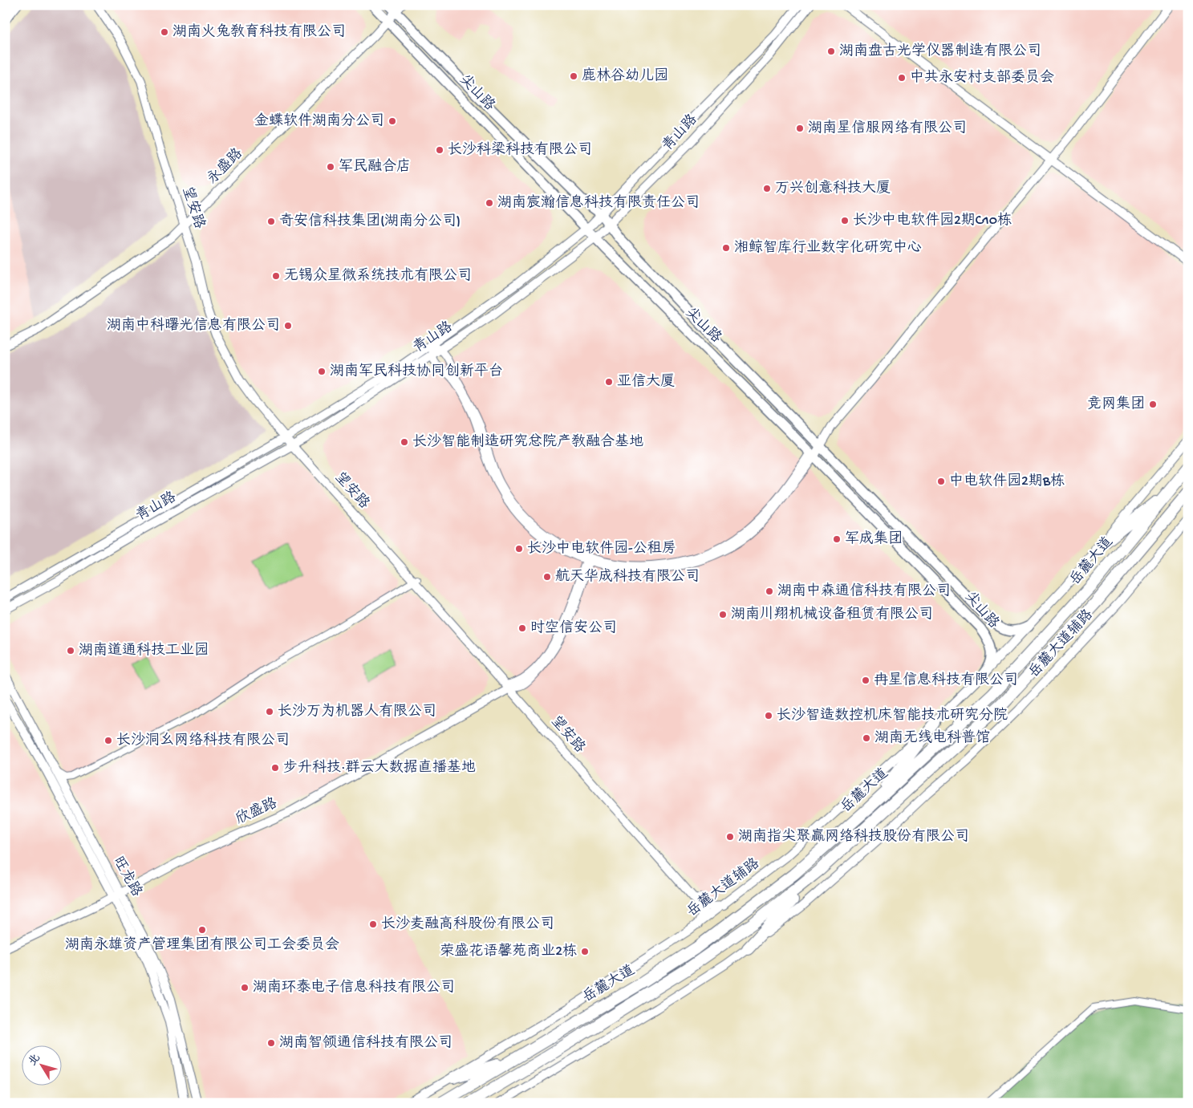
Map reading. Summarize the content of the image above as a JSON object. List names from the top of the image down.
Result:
{
  "streets": {
    "highway": ["岳麓大道"],
    "main road": [
      "尖山路",
      "青山路",
      "永盛路",
      "望安路",
      "岳麓大道辅路",
      "欣盛路",
      "旺龙路"
    ]
  },
  "crossings": [
    ["尖山路", "青山路"],
    ["尖山路", "永盛路"],
    ["尖山路", "岳麓大道辅路"],
    ["青山路", "望安路"],
    ["永盛路", "望安路"],
    ["望安路", "岳麓大道辅路"],
    ["望安路", "欣盛路"],
    ["欣盛路", "旺龙路"]
  ],
  "places": [
    "湖南火兔教育科技有限公司",
    "湖南盘古光学仪器制造有限公司",
    "鹿林谷幼儿园",
    "中共永安村支部委员会",
    "金蝶软件湖南分公司",
    "湖南星信服网络有限公司",
    "长沙科梁科技有限公司",
    "军民融合店",
    "万兴创意科技大厦",
    "湖南宸瀚信息科技有限责任公司",
    "长沙中电软件园2期C10栋",
    "奇安信科技集团(湖南分公司)",
    "湘鲸智库行业数字化研究中心",
    "无锡众星微系统技术有限公司",
    "湖南中科曙光信息有限公司",
    "湖南军民科技协同创新平台",
    "亚信大厦",
    "竞网集团",
    "长沙智能制造研究总院产教融合基地",
    "中电软件园2期B栋",
    "军成集团",
    "长沙中电软件园-公租房",
    "航天华成科技有限公司",
    "湖南中森通信科技有限公司",
    "湖南川翔机械设备租赁有限公司",
    "时空信安公司",
    "湖南道通科技工业园",
    "冉星信息科技有限公司",
    "长沙万为机器人有限公司",
    "长沙智造数控机床智能技术研究分院",
    "湖南无线电科普馆",
    "长沙洞幺网络科技有限公司",
    "步升科技·群云大数据直播基地",
    "湖南指尖聚赢网络科技股份有限公司",
    "长沙麦融高科股份有限公司",
    "湖南永雄资产管理集团有限公司工会委员会",
    "荣盛花语馨苑商业2栋",
    "湖南环泰电子信息科技有限公司",
    "湖南智领通信科技有限公司"
  ],
  "north": "top left"
}
